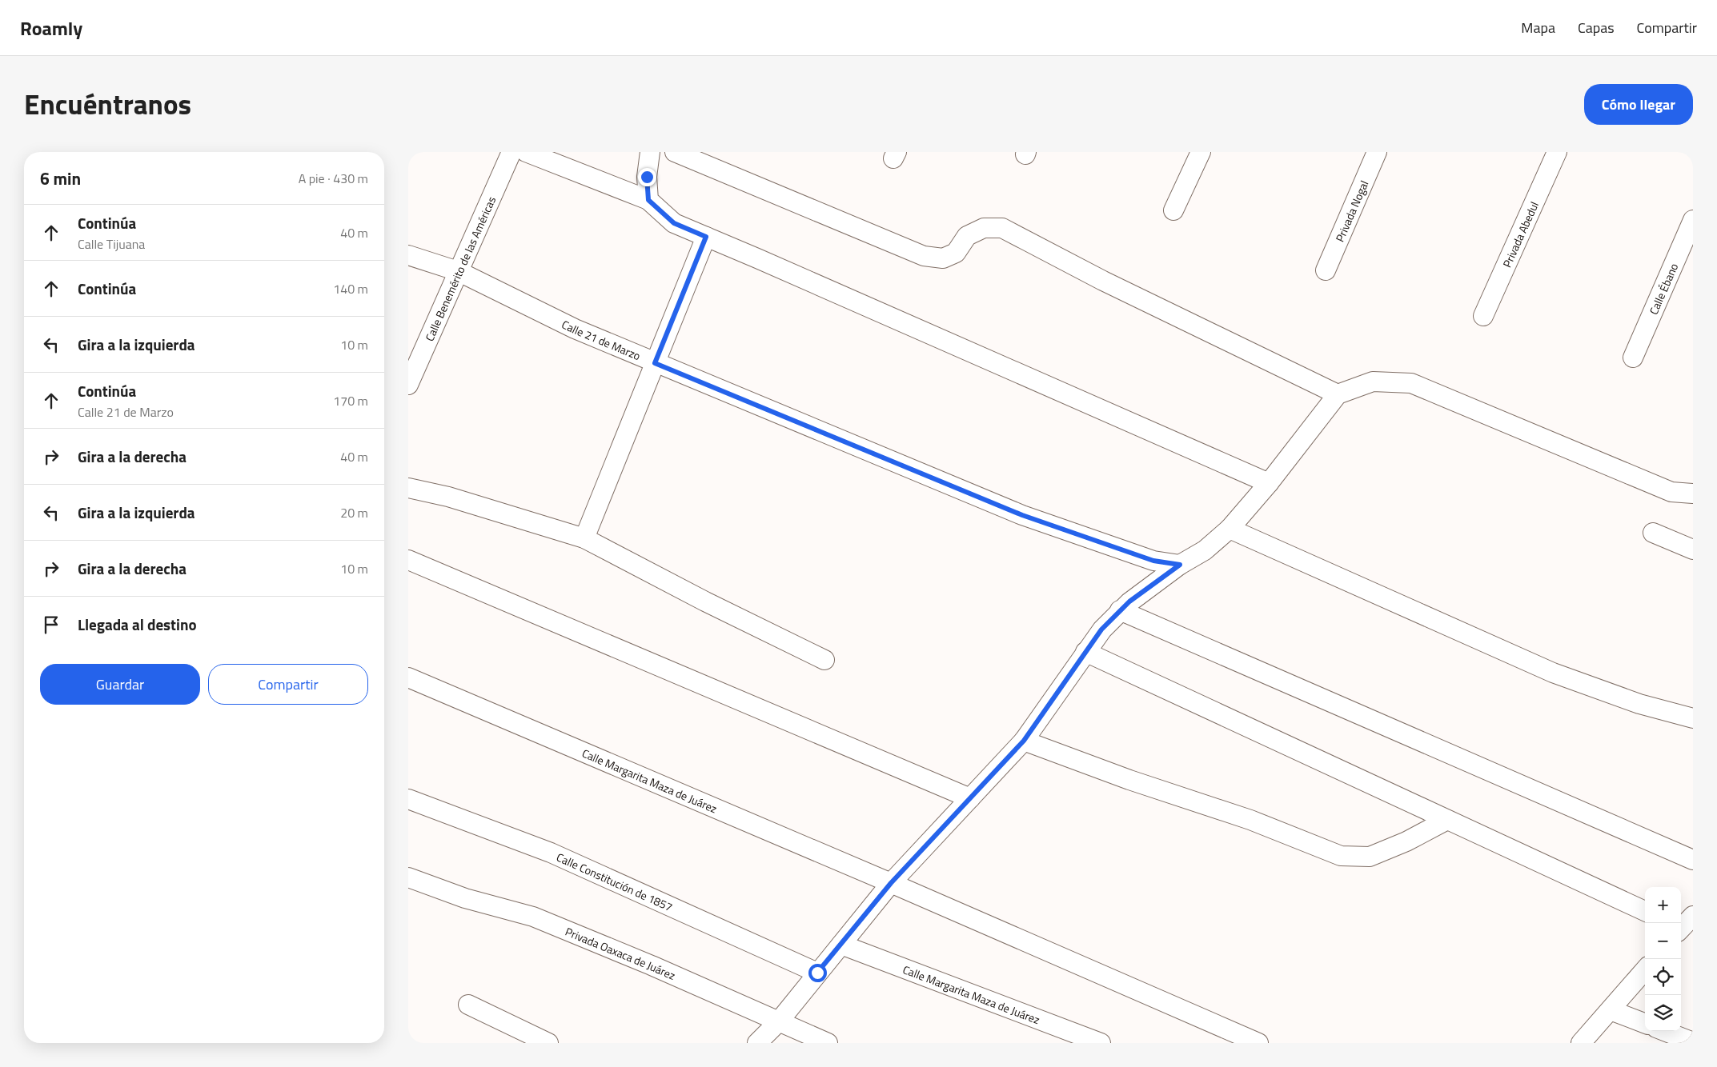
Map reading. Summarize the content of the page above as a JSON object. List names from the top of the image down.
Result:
{
  "streets": {
    "street": [
      "Privada Nogal",
      "Privada Abedul",
      "Calle Benemérito de las Américas",
      "Calle Ébano",
      "Calle 21 de Marzo",
      "Calle Margarita Maza de Juárez",
      "Calle Constitución de 1857",
      "Privada Oaxaca de Juárez"
    ]
  },
  "crossings": [
    ["Calle Benemérito de las Américas", "Calle 21 de Marzo"]
  ],
  "page": {
    "header": "Roamly",
    "nav": ["Mapa", "Capas", "Compartir"],
    "title": "Encuéntranos",
    "buttons": [
      "Cómo llegar",
      ["Guardar", "Compartir"]
    ],
    "heading": ["6 min", "A pie · 430 m"],
    "list": [
      ["Continúa", "Calle Tijuana", "40 m"],
      ["Continúa", "140 m"],
      ["Gira a la izquierda", "10 m"],
      ["Continúa", "Calle 21 de Marzo", "170 m"],
      ["Gira a la derecha", "40 m"],
      ["Gira a la izquierda", "20 m"],
      ["Gira a la derecha", "10 m"],
      "Llegada al destino"
    ],
    "map_buttons": ["+", "−"]
  }
}
